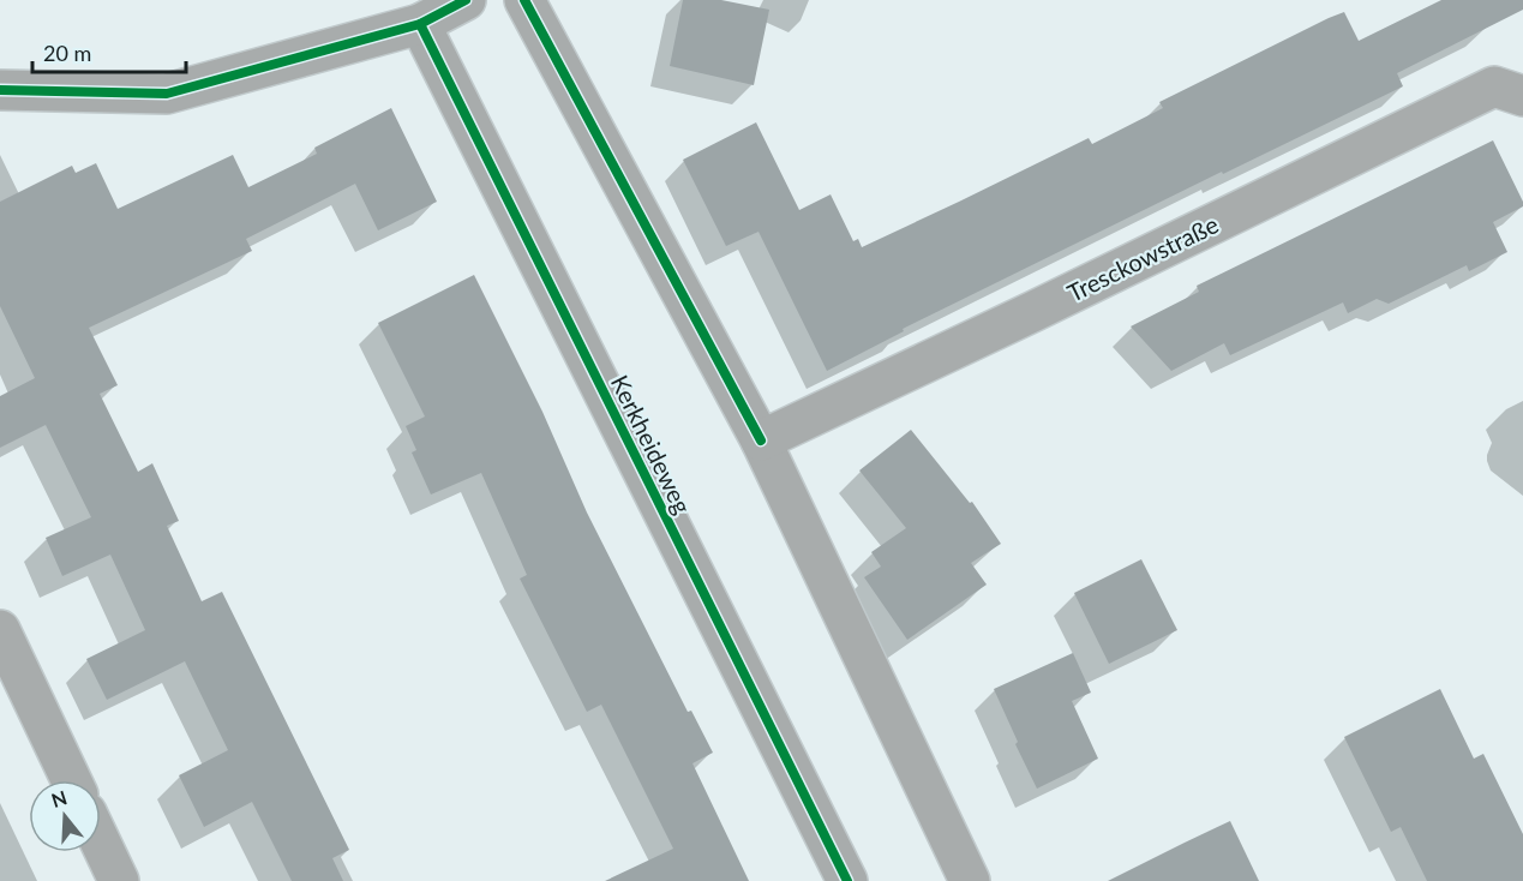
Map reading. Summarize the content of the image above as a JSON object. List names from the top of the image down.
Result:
{
  "streets": {
    "street": ["Tresckowstraße", "Kerkheideweg"]
  },
  "scale_bar": "20 m",
  "north": "top"
}
